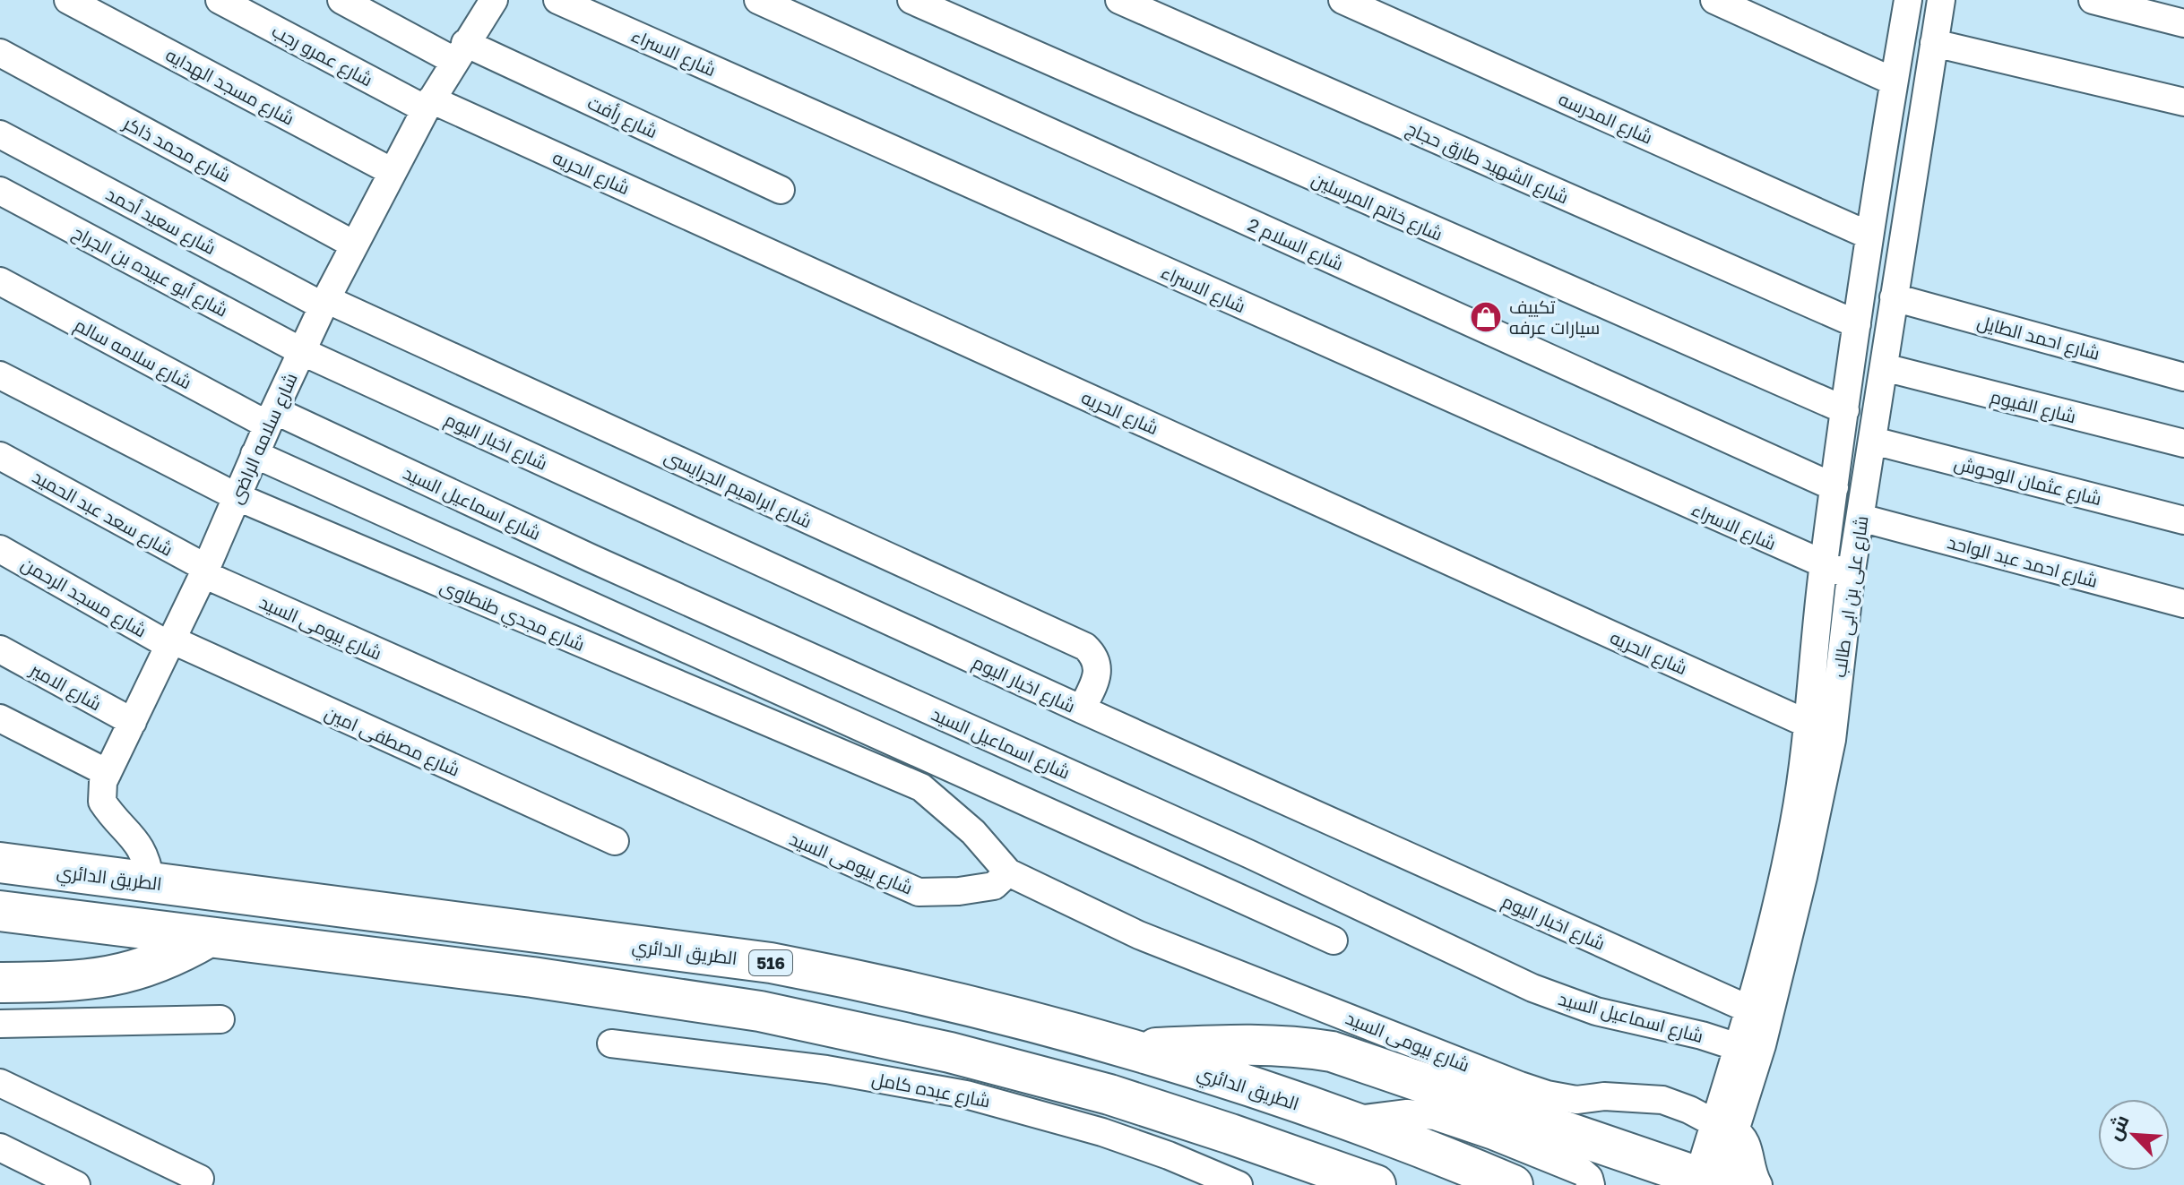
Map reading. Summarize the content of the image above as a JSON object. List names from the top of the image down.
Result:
{
  "streets": {
    "highway": ["الطريق الدائري", "516"],
    "street": [
      "شارع الاسراء",
      "شارع عمرو رجب",
      "شارع مسجد الهدايه",
      "شارع رأفت",
      "شارع المدرسه",
      "شارع محمد ذاكر",
      "شارع الشهيد طارق حجاج",
      "شارع الحريه",
      "شارع خاتم المرسلين",
      "شارع سعيد أحمد",
      "شارع السلام 2",
      "شارع أبو عبيده بن الجراح",
      "شارع احمد الطايل",
      "شارع سلامه سالم",
      "شارع الفيوم",
      "شارع سلامه الراضى",
      "شارع اخبار اليوم",
      "شارع عثمان الوحوش",
      "شارع ابراهيم الجرايسى",
      "شارع اسماعيل السيد",
      "شارع سعد عبد الحميد",
      "شارع احمد عبد الواحد",
      "شارع مسجد الرحمن",
      "شارع على بن ابى طالب",
      "شارع مجدي طنطاوى",
      "شارع بيومى السيد",
      "شارع الامير",
      "شارع مصطفى امين",
      "شارع عبده كامل"
    ]
  },
  "crossings": [
    ["شارع الاسراء", "شارع على بن ابى طالب"],
    ["شارع عمرو رجب", "شارع الحريه"],
    ["شارع عمرو رجب", "شارع سلامه الراضى"],
    ["شارع مسجد الهدايه", "شارع سلامه الراضى"],
    ["شارع رأفت", "شارع سلامه الراضى"],
    ["شارع المدرسه", "شارع على بن ابى طالب"],
    ["شارع محمد ذاكر", "شارع سلامه الراضى"],
    ["شارع الشهيد طارق حجاج", "شارع على بن ابى طالب"],
    ["شارع الحريه", "شارع سلامه الراضى"],
    ["شارع الحريه", "شارع على بن ابى طالب"],
    ["شارع خاتم المرسلين", "شارع على بن ابى طالب"],
    ["شارع سعيد أحمد", "شارع سلامه الراضى"],
    ["شارع سعيد أحمد", "شارع ابراهيم الجرايسى"],
    ["شارع السلام 2", "شارع على بن ابى طالب"],
    ["شارع أبو عبيده بن الجراح", "شارع سلامه الراضى"],
    ["شارع أبو عبيده بن الجراح", "شارع اخبار اليوم"],
    ["شارع احمد الطايل", "شارع على بن ابى طالب"],
    ["شارع سلامه سالم", "شارع سلامه الراضى"],
    ["شارع سلامه سالم", "شارع اسماعيل السيد"],
    ["شارع الفيوم", "شارع على بن ابى طالب"],
    ["شارع سلامه الراضى", "شارع اخبار اليوم"],
    ["شارع سلامه الراضى", "شارع ابراهيم الجرايسى"],
    ["شارع سلامه الراضى", "شارع اسماعيل السيد"],
    ["شارع سلامه الراضى", "شارع سعد عبد الحميد"],
    ["شارع سلامه الراضى", "شارع مسجد الرحمن"],
    ["شارع سلامه الراضى", "شارع مجدي طنطاوى"],
    ["شارع سلامه الراضى", "شارع بيومى السيد"],
    ["شارع سلامه الراضى", "شارع الامير"],
    ["شارع سلامه الراضى", "شارع مصطفى امين"],
    ["شارع سلامه الراضى", "الطريق الدائري"],
    ["شارع اخبار اليوم", "شارع ابراهيم الجرايسى"],
    ["شارع اخبار اليوم", "شارع على بن ابى طالب"],
    ["شارع عثمان الوحوش", "شارع على بن ابى طالب"],
    ["شارع اسماعيل السيد", "شارع على بن ابى طالب"],
    ["شارع سعد عبد الحميد", "شارع بيومى السيد"],
    ["شارع احمد عبد الواحد", "شارع على بن ابى طالب"],
    ["شارع مسجد الرحمن", "شارع مصطفى امين"],
    ["شارع على بن ابى طالب", "شارع بيومى السيد"],
    ["شارع مجدي طنطاوى", "شارع بيومى السيد"]
  ],
  "places": {
    "shop": ["تكييف سيارات عرفه"]
  },
  "north": "top left"
}
